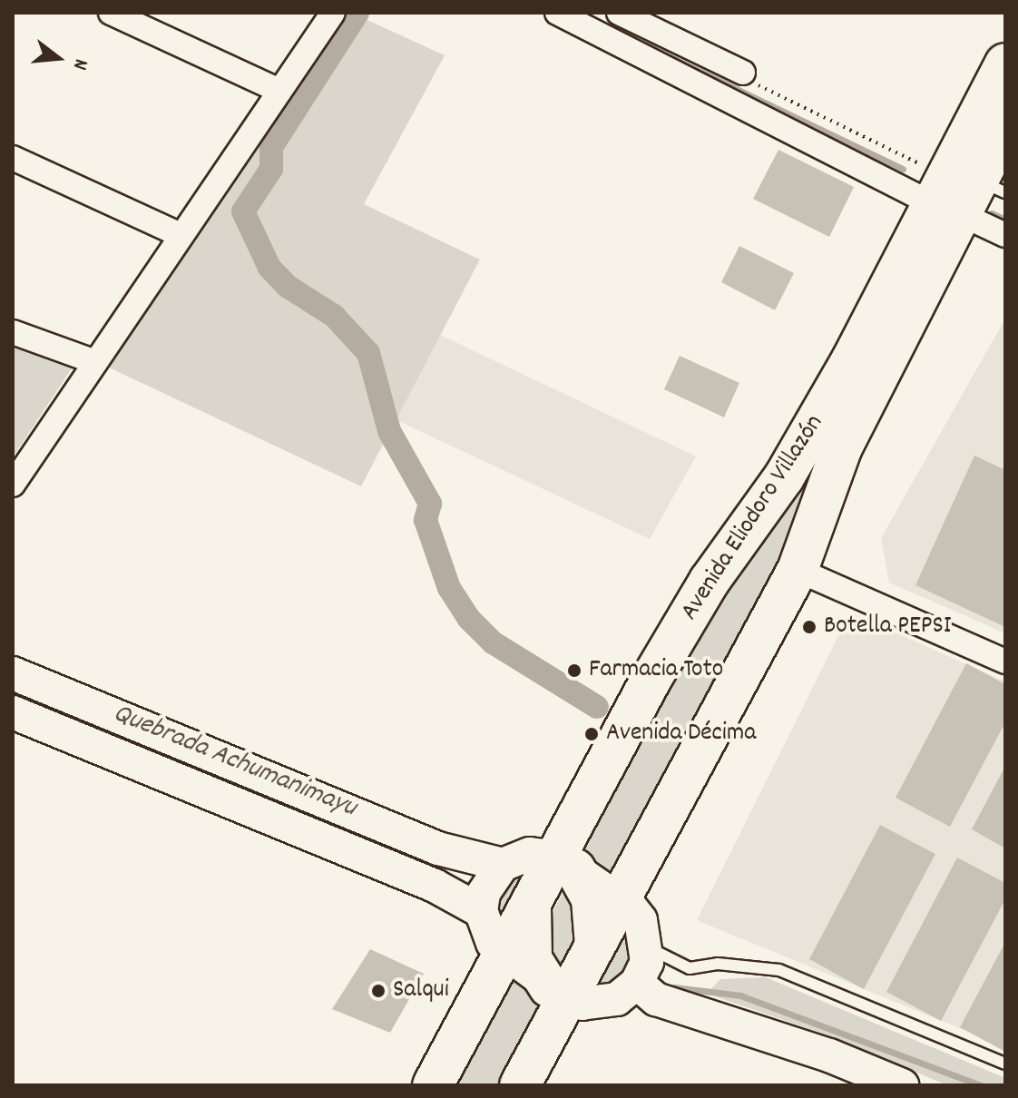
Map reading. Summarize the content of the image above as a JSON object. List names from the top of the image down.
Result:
{
  "streets": {
    "highway": ["Avenida Eliodoro Villazón"]
  },
  "water": ["Quebrada Achumanimayu"],
  "places": [
    "Botella PEPSI",
    "Farmacia Toto",
    "Avenida Décima",
    "Salqui"
  ],
  "north": "right"
}
